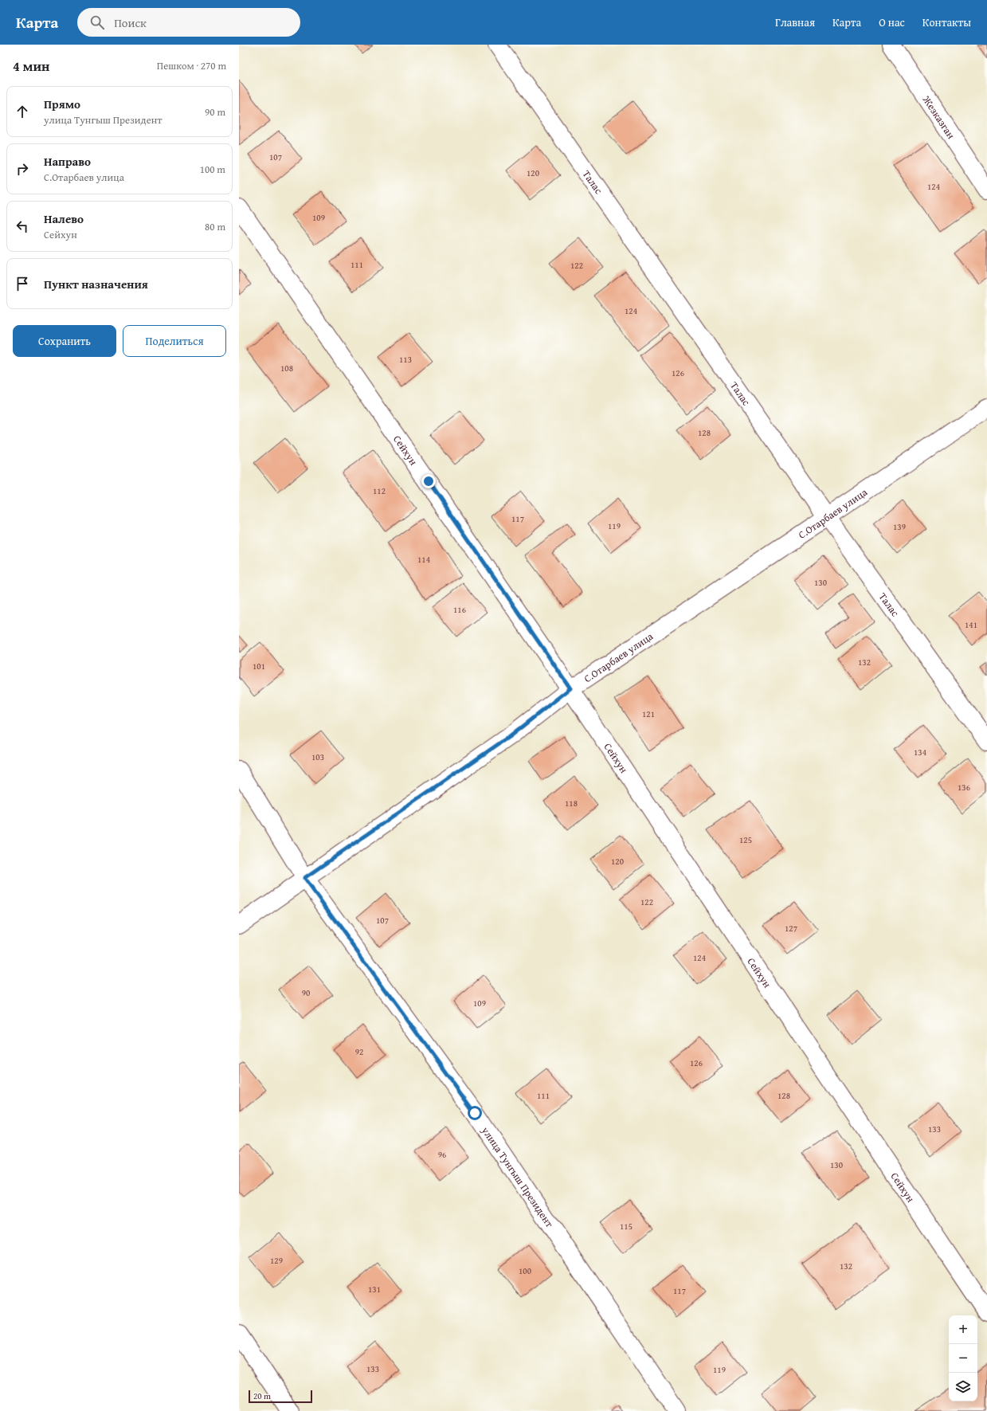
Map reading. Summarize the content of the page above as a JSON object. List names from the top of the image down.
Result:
{
  "streets": {
    "street": [
      "Жезказган",
      "Талас",
      "Сейхун",
      "С.Отарбаев улица",
      "улица Тунгыш Президент"
    ]
  },
  "crossings": [
    ["Талас", "С.Отарбаев улица"],
    ["Сейхун", "С.Отарбаев улица"],
    ["С.Отарбаев улица", "улица Тунгыш Президент"]
  ],
  "house_numbers": [
    "107",
    "120",
    "124",
    "109",
    "111",
    "122",
    "124",
    "113",
    "108",
    "126",
    "128",
    "112",
    "117",
    "119",
    "139",
    "114",
    "130",
    "116",
    "141",
    "132",
    "101",
    "121",
    "134",
    "103",
    "136",
    "118",
    "125",
    "120",
    "122",
    "107",
    "127",
    "124",
    "90",
    "109",
    "92",
    "126",
    "111",
    "128",
    "133",
    "96",
    "130",
    "115",
    "129",
    "132",
    "100",
    "131",
    "117",
    "133",
    "119"
  ],
  "scale_bar": "20 m",
  "page": {
    "header": "Карта",
    "search": "Поиск",
    "nav": [
      "Главная",
      "Карта",
      "О нас",
      "Контакты"
    ],
    "heading": ["4 мин", "Пешком · 270 m"],
    "list": [
      ["Прямо", "улица Тунгыш Президент", "90 m"],
      ["Направо", "С.Отарбаев улица", "100 m"],
      ["Налево", "Сейхун", "80 m"],
      "Пункт назначения"
    ],
    "buttons": ["Сохранить", "Поделиться"],
    "map_buttons": ["+", "−"],
    "scale": "20 m"
  }
}
